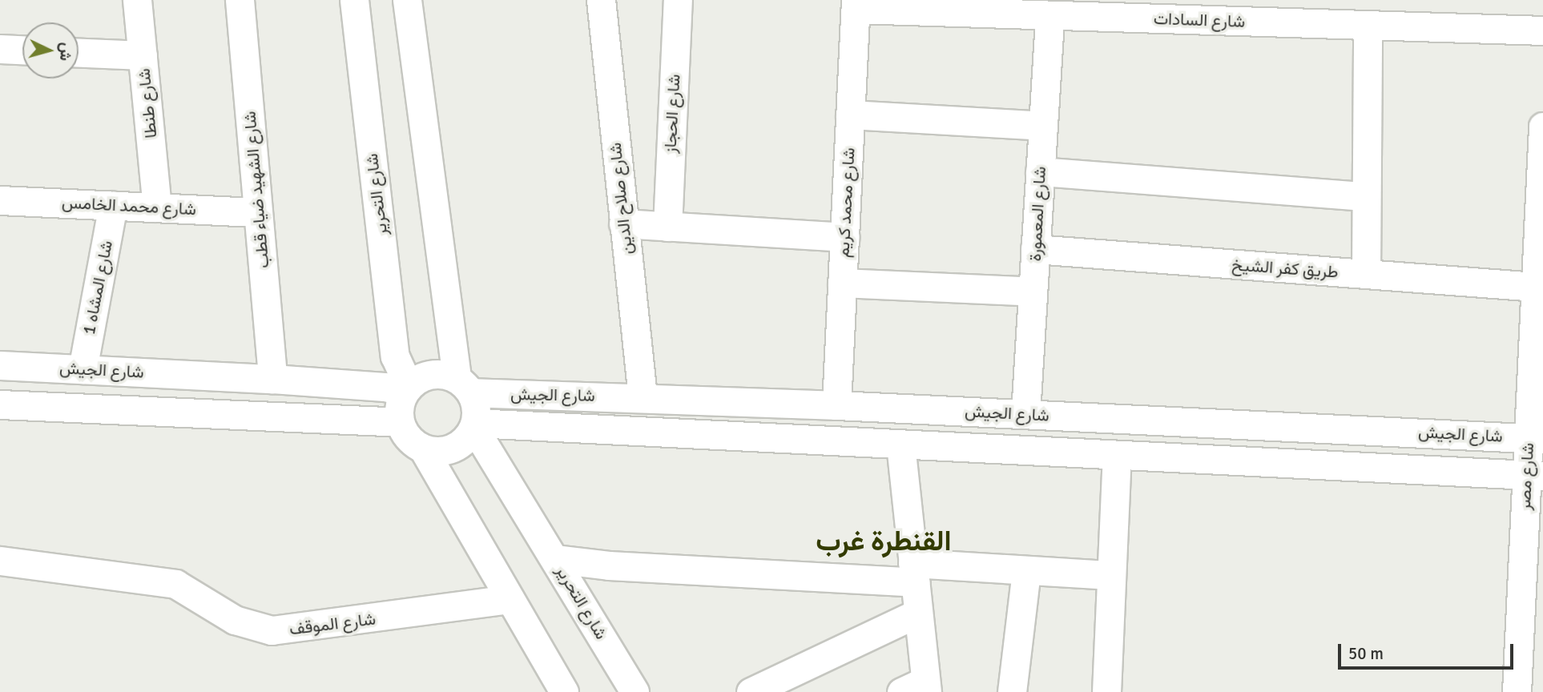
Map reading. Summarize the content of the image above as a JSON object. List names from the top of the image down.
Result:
{
  "streets": {
    "street": [
      "شارع السادات",
      "شارع طنطا",
      "شارع الحجاز",
      "شارع الشهيد ضياء قطب",
      "شارع التحرير",
      "شارع صلاح الدين",
      "شارع محمد كريم",
      "شارع محمد الخامس",
      "شارع المعمورة",
      "طريق كفر الشيخ",
      "شارع المشاه 1",
      "شارع الجيش",
      "شارع مصر",
      "شارع الموقف"
    ]
  },
  "crossings": [
    ["شارع السادات", "شارع محمد كريم"],
    ["شارع السادات", "شارع المعمورة"],
    ["شارع طنطا", "شارع محمد الخامس"],
    ["شارع الشهيد ضياء قطب", "شارع محمد الخامس"],
    ["شارع الشهيد ضياء قطب", "شارع الجيش"],
    ["شارع التحرير", "شارع الجيش"],
    ["شارع صلاح الدين", "شارع الجيش"],
    ["شارع محمد كريم", "شارع الجيش"],
    ["شارع محمد الخامس", "شارع المشاه 1"],
    ["شارع المعمورة", "طريق كفر الشيخ"],
    ["شارع المعمورة", "شارع الجيش"],
    ["طريق كفر الشيخ", "شارع مصر"],
    ["شارع المشاه 1", "شارع الجيش"],
    ["شارع الجيش", "شارع مصر"]
  ],
  "districts": ["القنطرة غرب"],
  "scale_bar": "50 m",
  "north": "right"
}
